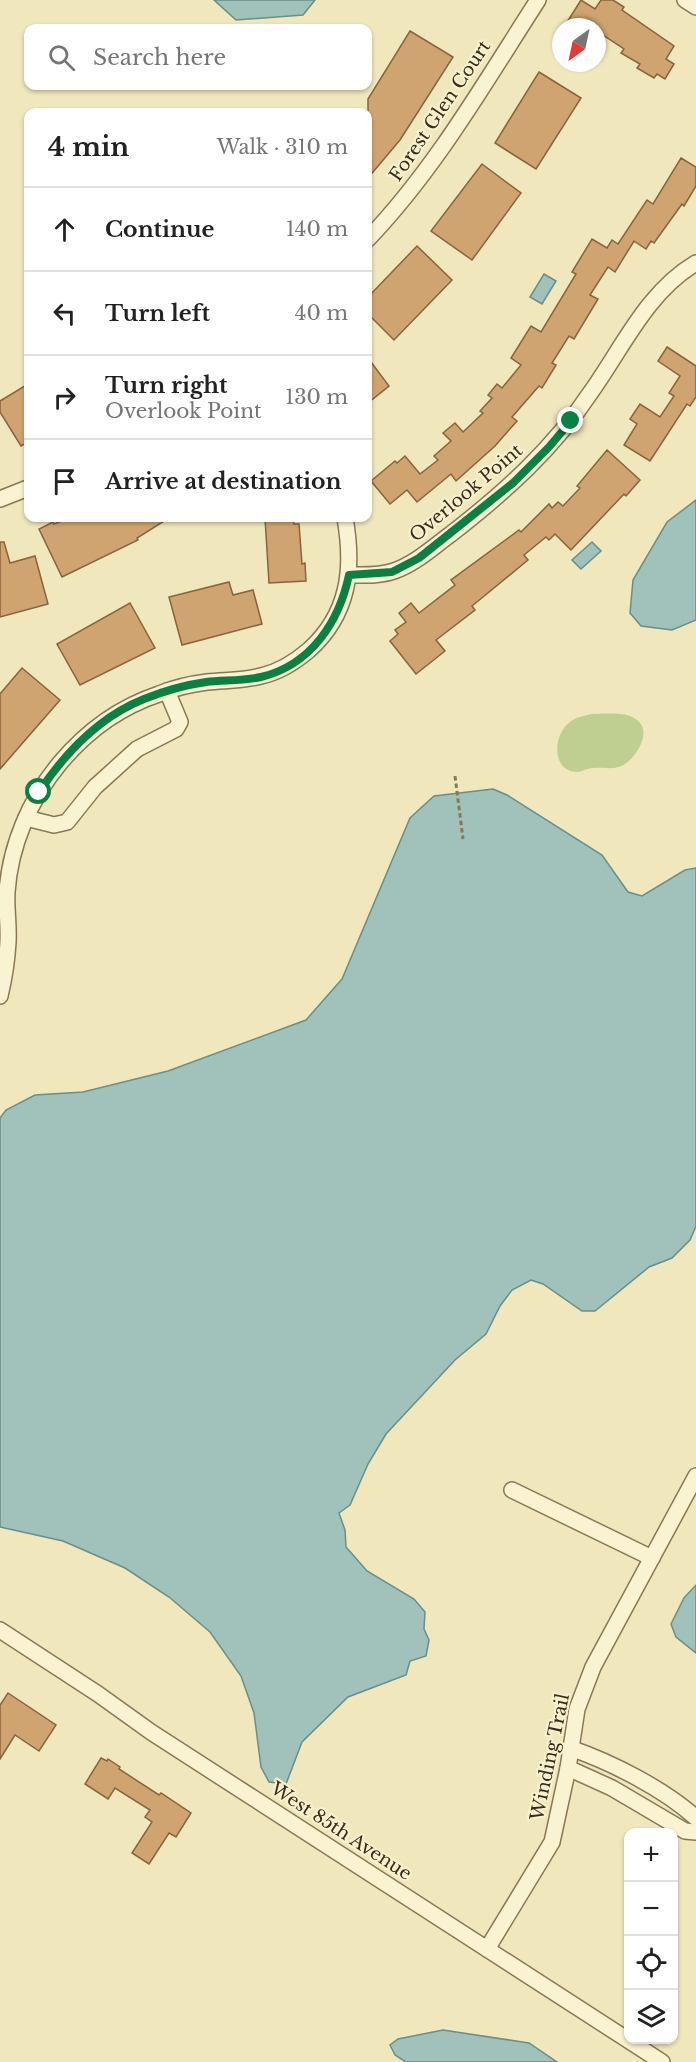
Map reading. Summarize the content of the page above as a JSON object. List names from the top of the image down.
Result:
{
  "streets": {
    "street": [
      "Forest Glen Court",
      "Overlook Point",
      "Winding Trail",
      "West 85th Avenue"
    ]
  },
  "crossings": [
    ["Winding Trail", "West 85th Avenue"]
  ],
  "north": "bottom left",
  "page": {
    "search": "Search here",
    "heading": ["4 min", "Walk · 310 m"],
    "list": [
      ["Continue", "140 m"],
      ["Turn left", "40 m"],
      ["Turn right", "Overlook Point", "130 m"],
      "Arrive at destination"
    ],
    "map_buttons": ["+", "−"]
  }
}
